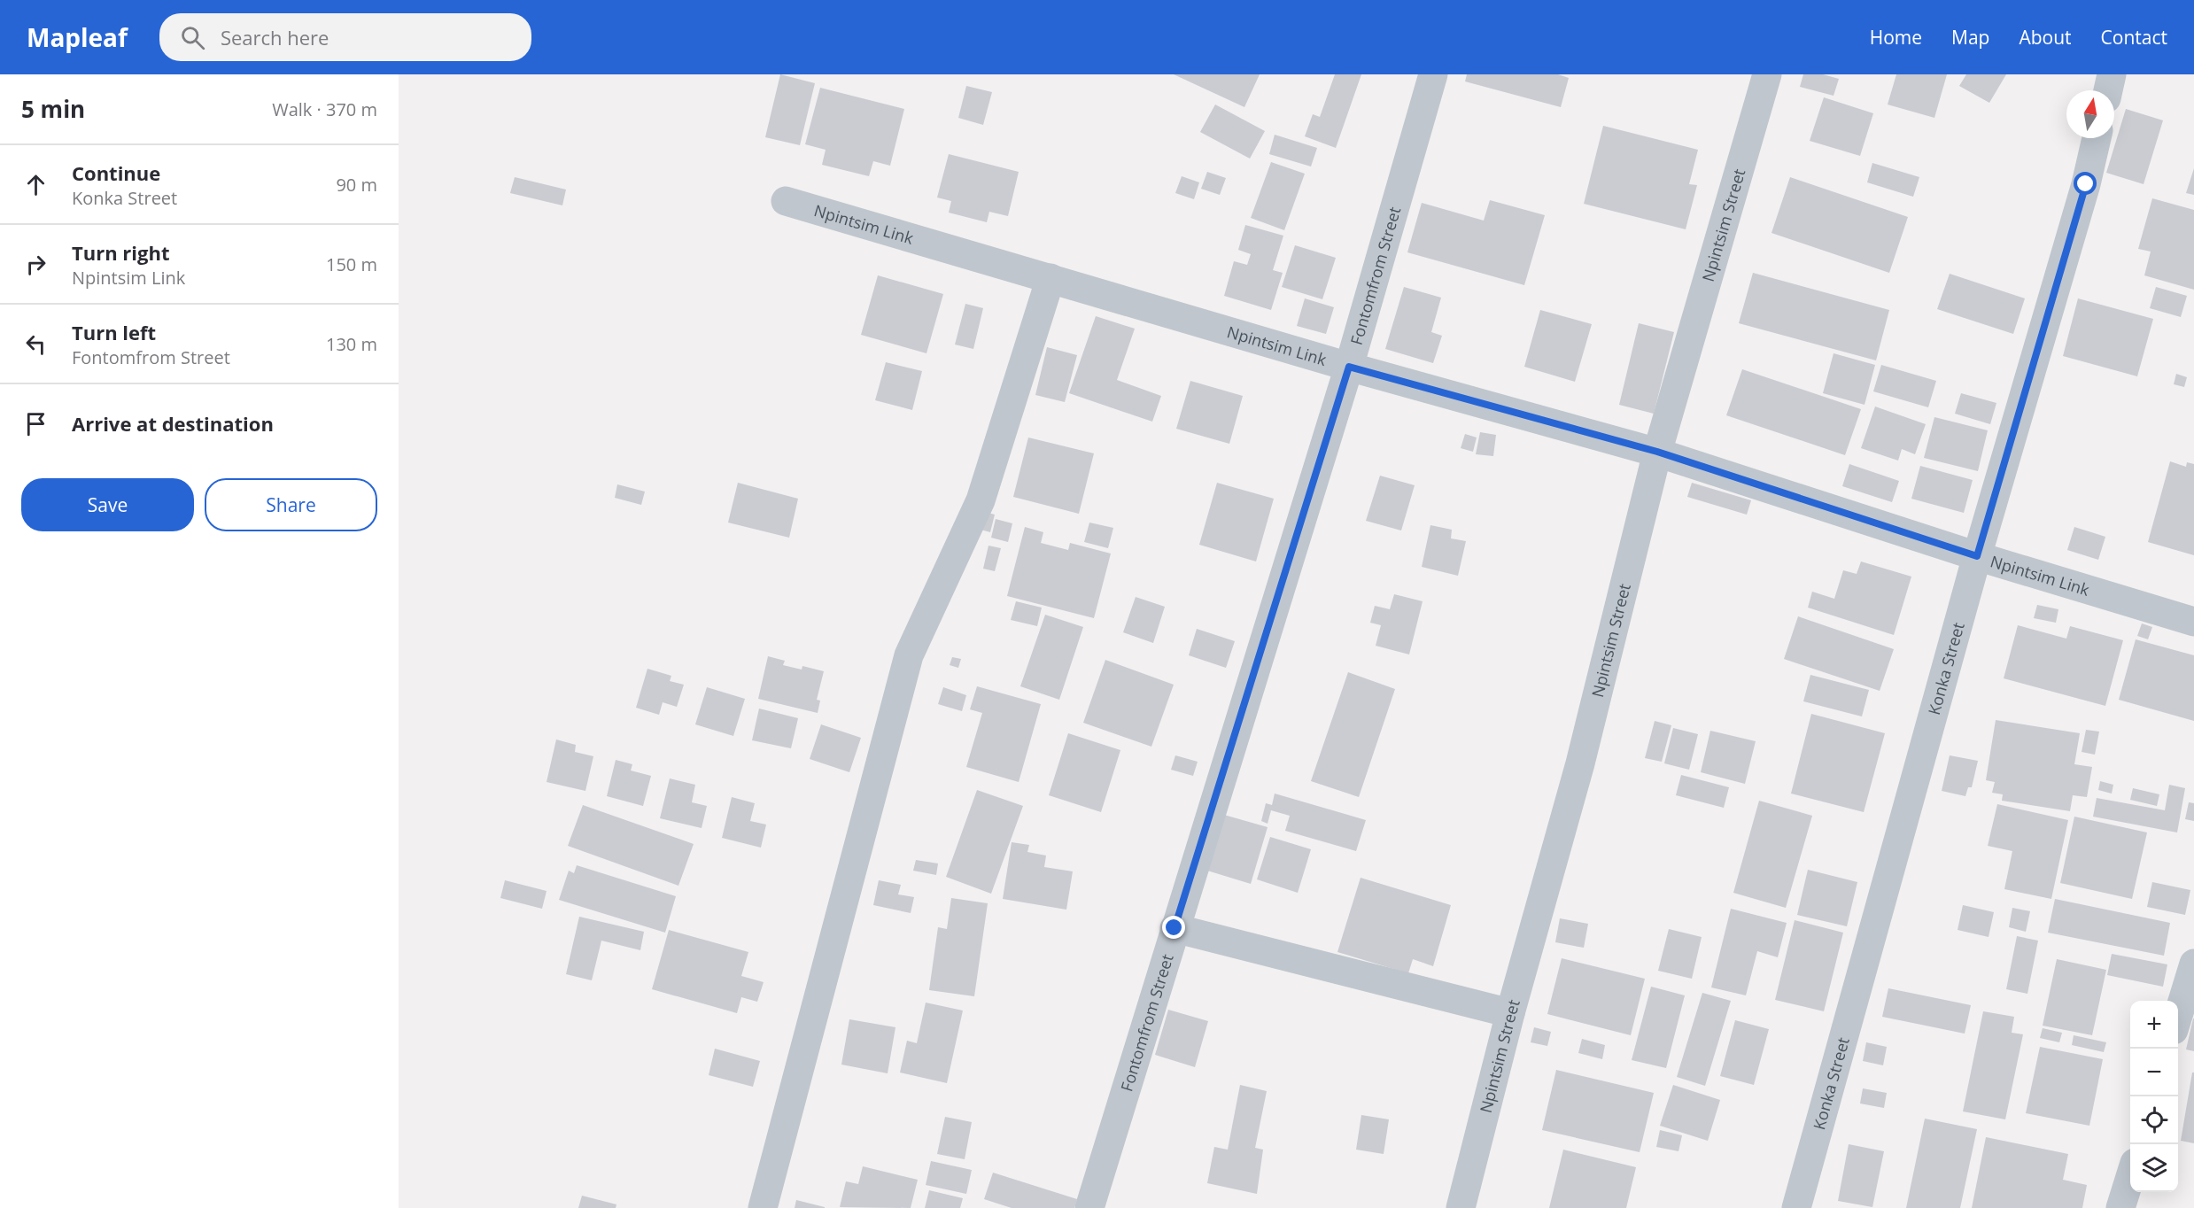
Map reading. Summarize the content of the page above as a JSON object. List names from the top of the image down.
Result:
{
  "streets": {
    "street": [
      "Npintsim Link",
      "Npintsim Street",
      "Fontomfrom Street",
      "Konka Street"
    ]
  },
  "crossings": [
    ["Npintsim Link", "Npintsim Street"],
    ["Npintsim Link", "Fontomfrom Street"],
    ["Npintsim Link", "Konka Street"]
  ],
  "north": "top",
  "page": {
    "header": "Mapleaf",
    "search": "Search here",
    "nav": [
      "Home",
      "Map",
      "About",
      "Contact"
    ],
    "heading": ["5 min", "Walk · 370 m"],
    "list": [
      ["Continue", "Konka Street", "90 m"],
      ["Turn right", "Npintsim Link", "150 m"],
      ["Turn left", "Fontomfrom Street", "130 m"],
      "Arrive at destination"
    ],
    "buttons": ["Save", "Share"],
    "map_buttons": ["+", "−"]
  }
}
